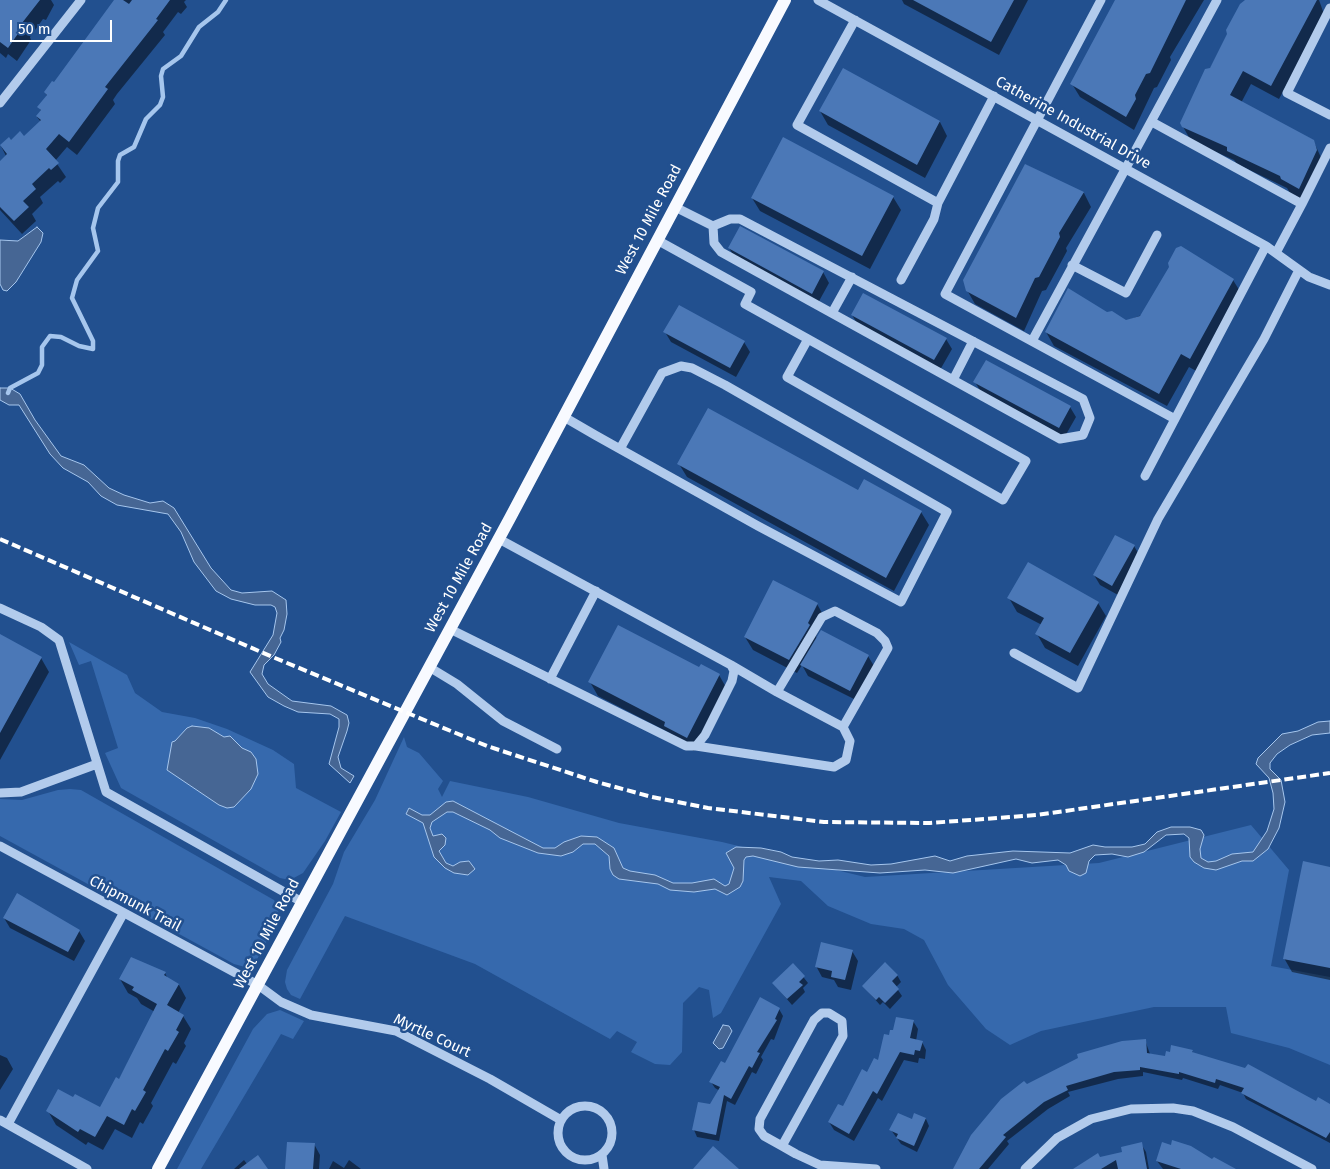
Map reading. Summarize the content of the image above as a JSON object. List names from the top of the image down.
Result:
{
  "streets": {
    "main road": ["West 10 Mile Road"],
    "street": ["Catherine Industrial Drive", "Chipmunk Trail", "Myrtle Court"]
  },
  "crossings": [
    ["West 10 Mile Road", "Chipmunk Trail"],
    ["West 10 Mile Road", "Myrtle Court"],
    ["Chipmunk Trail", "Myrtle Court"]
  ],
  "scale_bar": "50 m"
}
